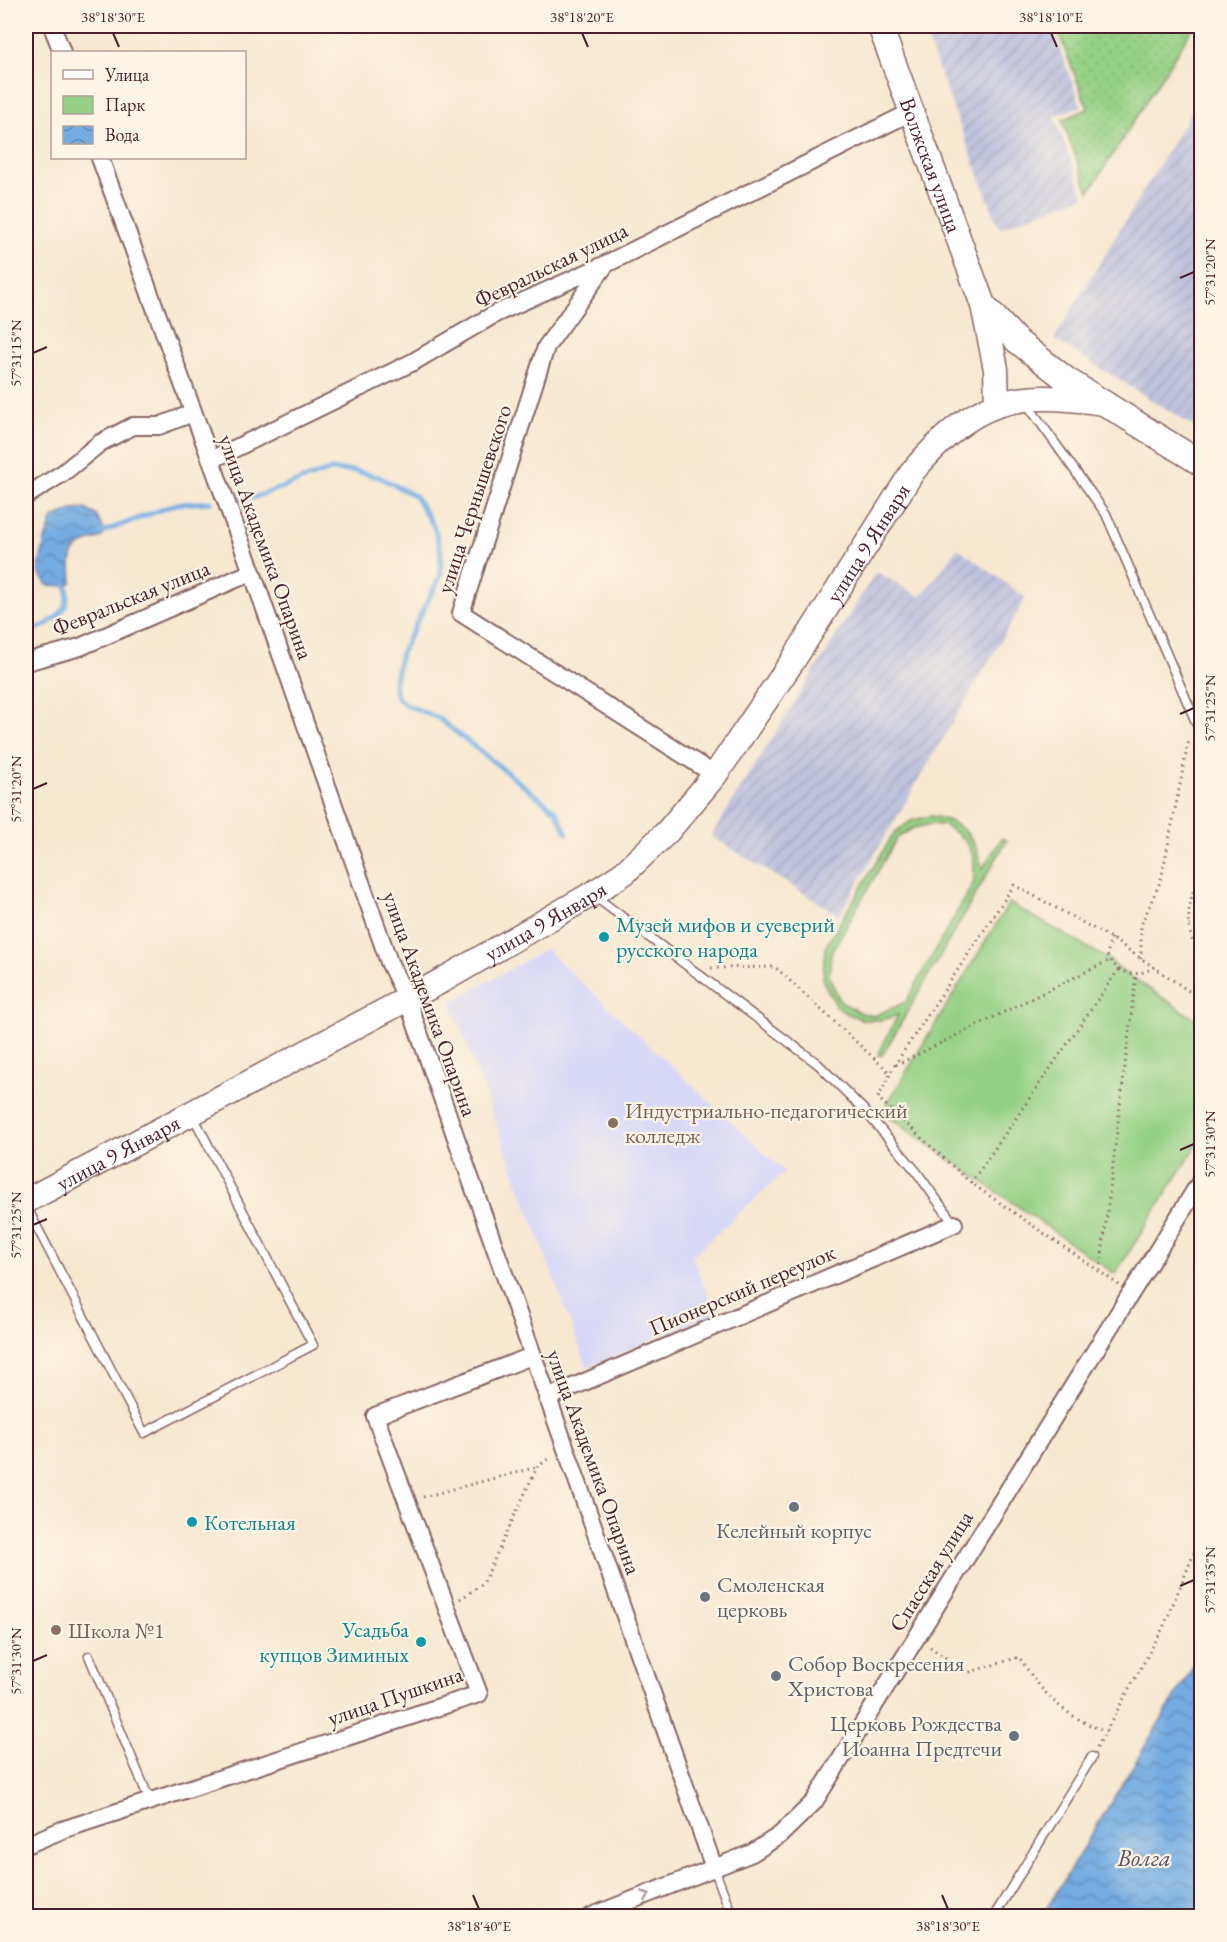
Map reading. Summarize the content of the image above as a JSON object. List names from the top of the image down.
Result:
{
  "streets": {
    "main road": ["Волжская улица", "улица 9 Января"],
    "street": [
      "Февральская улица",
      "улица Чернышевского",
      "улица Академика Опарина",
      "Пионерский переулок",
      "Спасская улица",
      "улица Пушкина"
    ]
  },
  "crossings": [
    ["Волжская улица", "Февральская улица"],
    ["Волжская улица", "улица 9 Января"],
    ["Февральская улица", "улица Чернышевского"],
    ["Февральская улица", "улица Академика Опарина"],
    ["улица Чернышевского", "улица 9 Января"],
    ["улица 9 Января", "улица Академика Опарина"],
    ["улица Академика Опарина", "Пионерский переулок"],
    ["улица Академика Опарина", "Спасская улица"],
    ["улица Академика Опарина", "улица Пушкина"]
  ],
  "water": ["Волга"],
  "places": [
    "Музей мифов и суеверий русского народа",
    "Индустриально-педагогический колледж",
    "Келейный корпус",
    "Котельная",
    "Смоленская церковь",
    "Школа №1",
    "Усадьба купцов Зиминых",
    "Собор Воскресения Христова",
    "Церковь Рождества Иоанна Предтечи"
  ],
  "legend": ["Улица", "Парк", "Вода"],
  "coordinates": [
    "38°18'30\"E",
    "38°18'20\"E",
    "38°18'10\"E",
    "57°31'20\"N",
    "57°31'15\"N",
    "57°31'25\"N",
    "57°31'30\"N",
    "57°31'35\"N",
    "38°18'40\"E"
  ]
}
